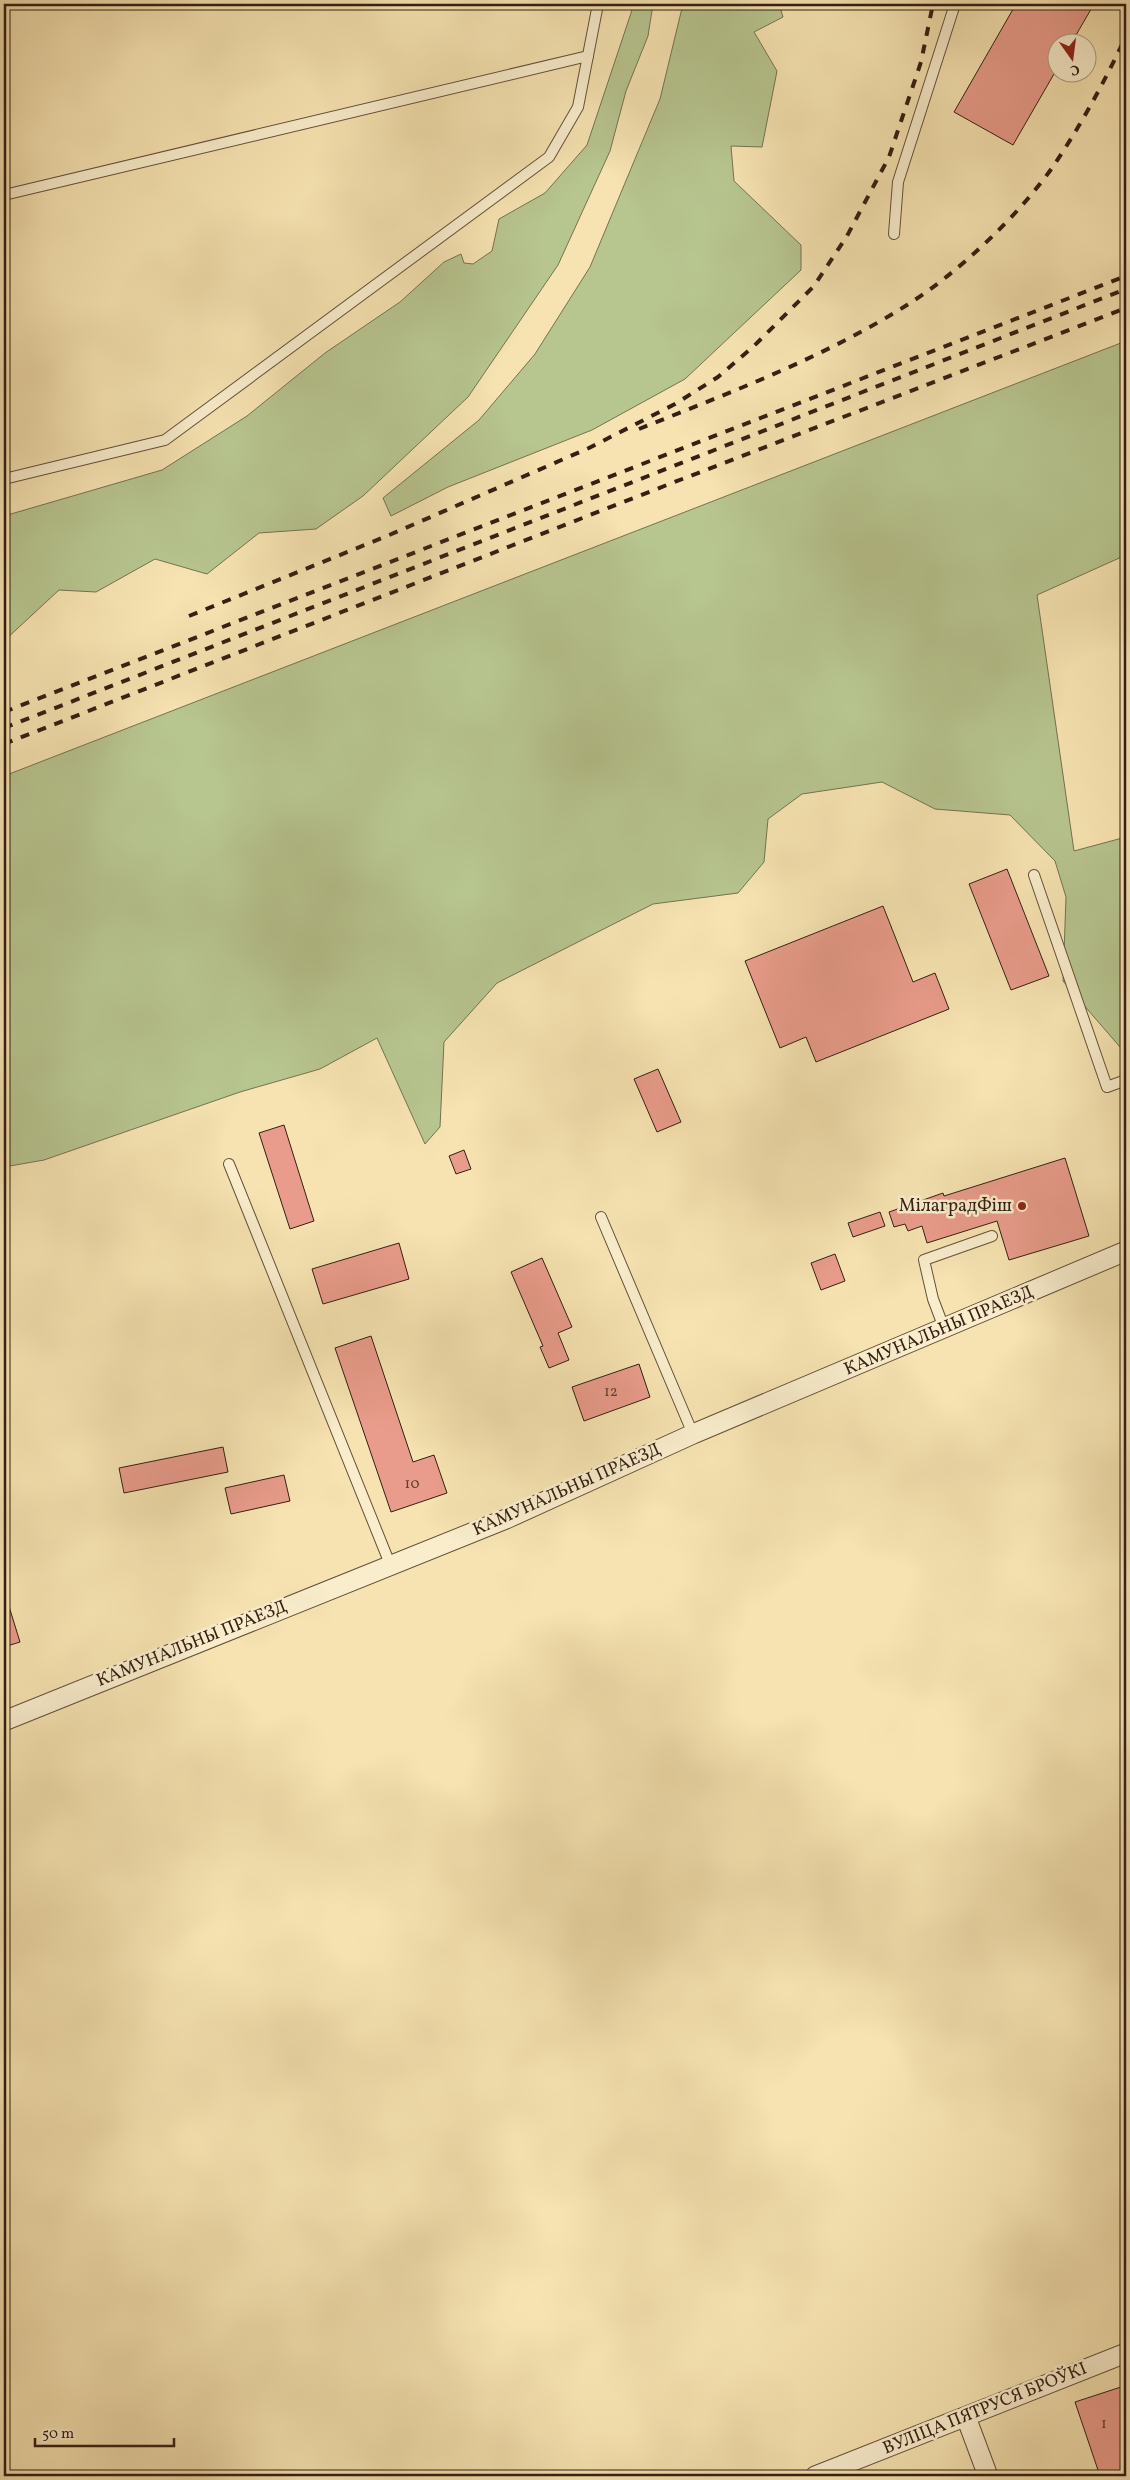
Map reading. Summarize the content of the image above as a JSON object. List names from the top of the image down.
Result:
{
  "streets": {
    "street": ["КАМУНАЛЬНЫ ПРАЕЗД", "ВУЛІЦА ПЯТРУСЯ БРОЎКІ"]
  },
  "places": ["МілаградФіш"],
  "house_numbers": ["12", "10", "1"],
  "scale_bar": "50 m",
  "north": "bottom"
}
